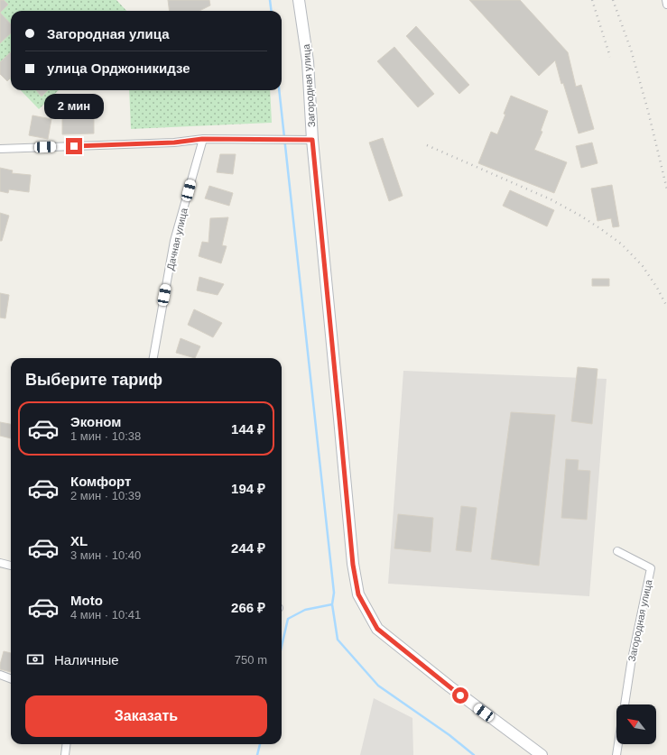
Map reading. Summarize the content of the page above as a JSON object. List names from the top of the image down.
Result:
{
  "streets": {
    "main road": ["Загородная улица"],
    "street": ["Дачная улица"]
  },
  "north": "top left",
  "page": {
    "banner": ["Загородная улица", "улица Орджоникидзе"],
    "bubble": "2 мин",
    "heading": "Выберите тариф",
    "list": [
      {
        "name": "Эконом",
        "note": "1 мин · 10:38",
        "value": "144 ₽"
      },
      {
        "name": "Комфорт",
        "note": "2 мин · 10:39",
        "value": "194 ₽"
      },
      {
        "name": "XL",
        "note": "3 мин · 10:40",
        "value": "244 ₽"
      },
      {
        "name": "Moto",
        "note": "4 мин · 10:41",
        "value": "266 ₽"
      }
    ],
    "pay": ["Наличные", "750 m"],
    "buttons": "Заказать"
  }
}
